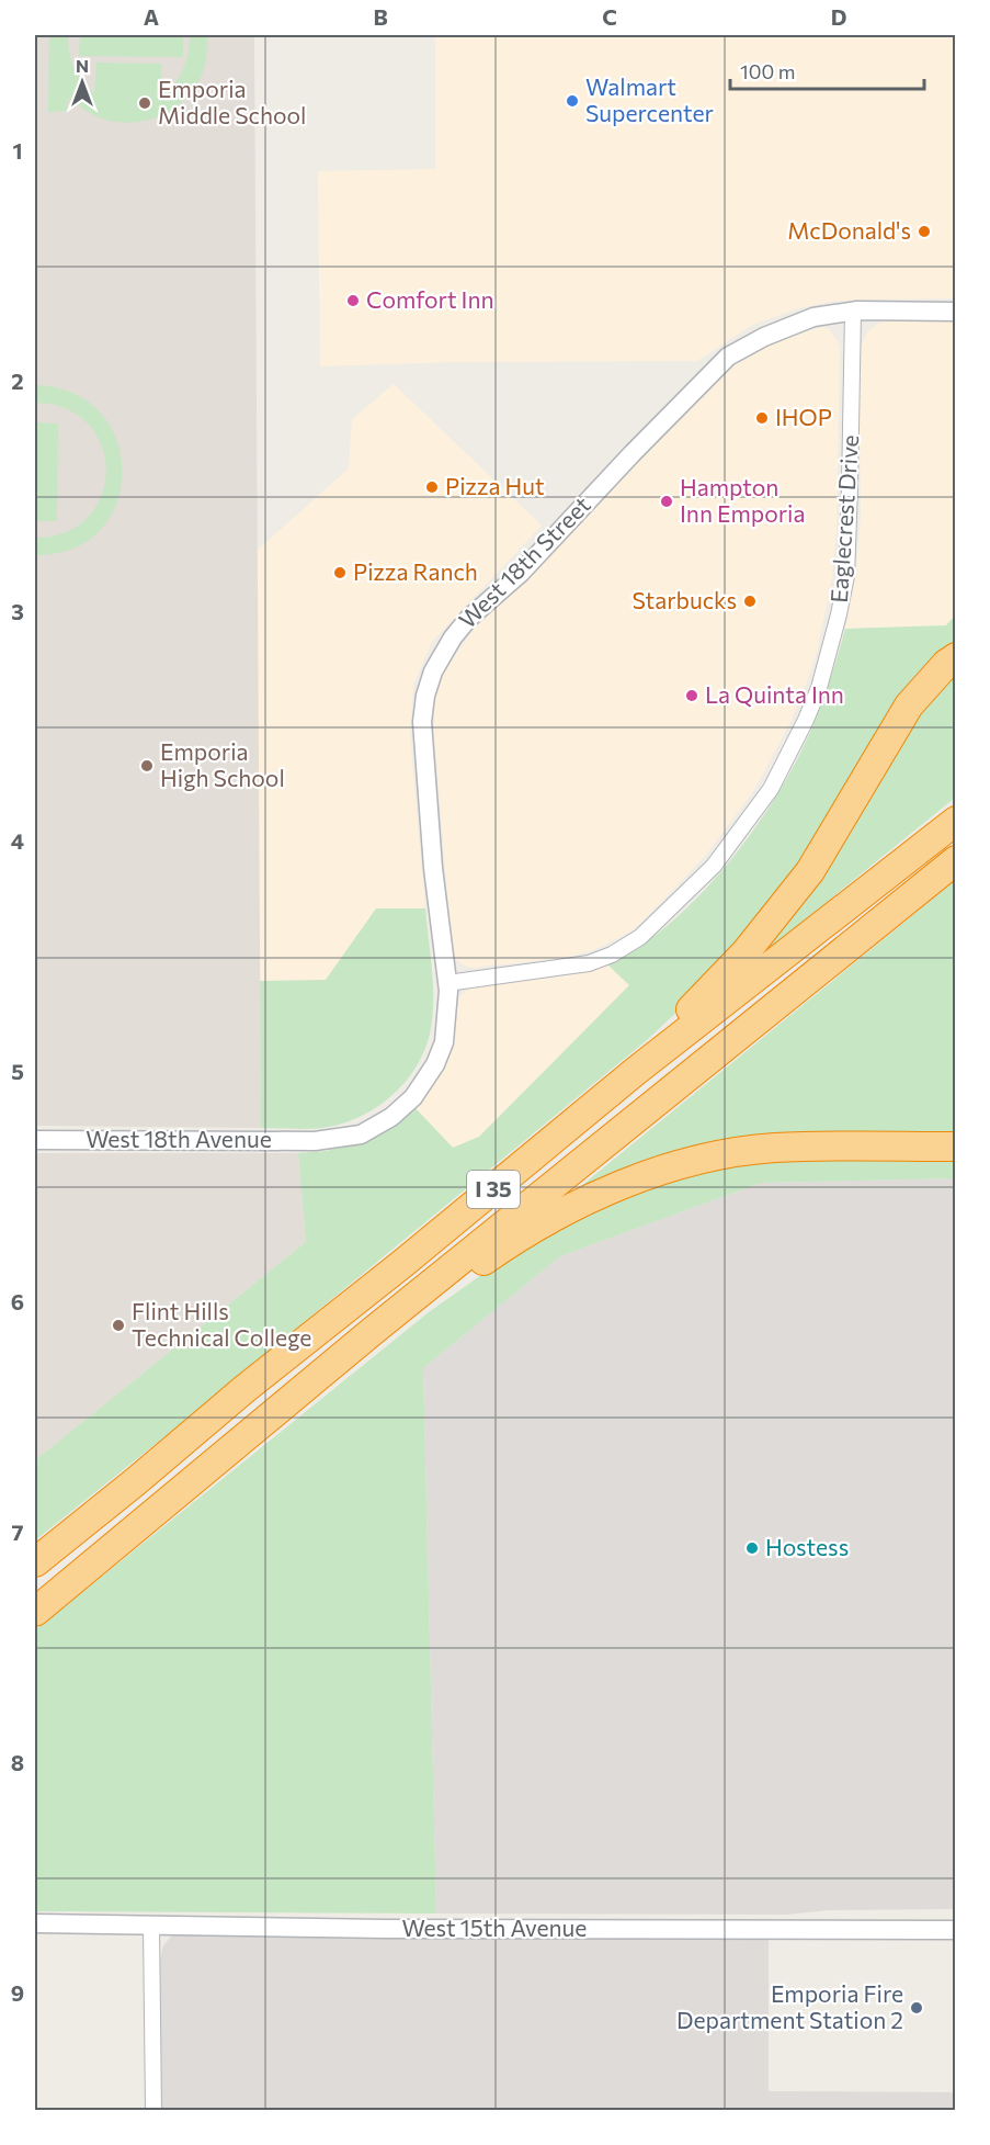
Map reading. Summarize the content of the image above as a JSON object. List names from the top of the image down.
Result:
{
  "streets": {
    "highway": ["I 35"],
    "street": [
      "Eaglecrest Drive",
      "West 18th Street",
      "West 18th Avenue",
      "West 15th Avenue"
    ]
  },
  "crossings": [
    ["Eaglecrest Drive", "West 18th Street"],
    ["West 18th Street", "West 18th Avenue"]
  ],
  "places": [
    "Walmart Supercenter",
    "Emporia Middle School",
    "McDonald's",
    "Comfort Inn",
    "IHOP",
    "Pizza Hut",
    "Hampton Inn Emporia",
    "Pizza Ranch",
    "Starbucks",
    "La Quinta Inn",
    "Emporia High School",
    "Flint Hills Technical College",
    "Hostess",
    "Emporia Fire Department Station 2"
  ],
  "scale_bar": "100 m",
  "north": "top",
  "grid": {
    "columns": [
      "A",
      "B",
      "C",
      "D"
    ],
    "rows": [
      "1",
      "2",
      "3",
      "4",
      "5",
      "6",
      "7",
      "8",
      "9"
    ]
  }
}
